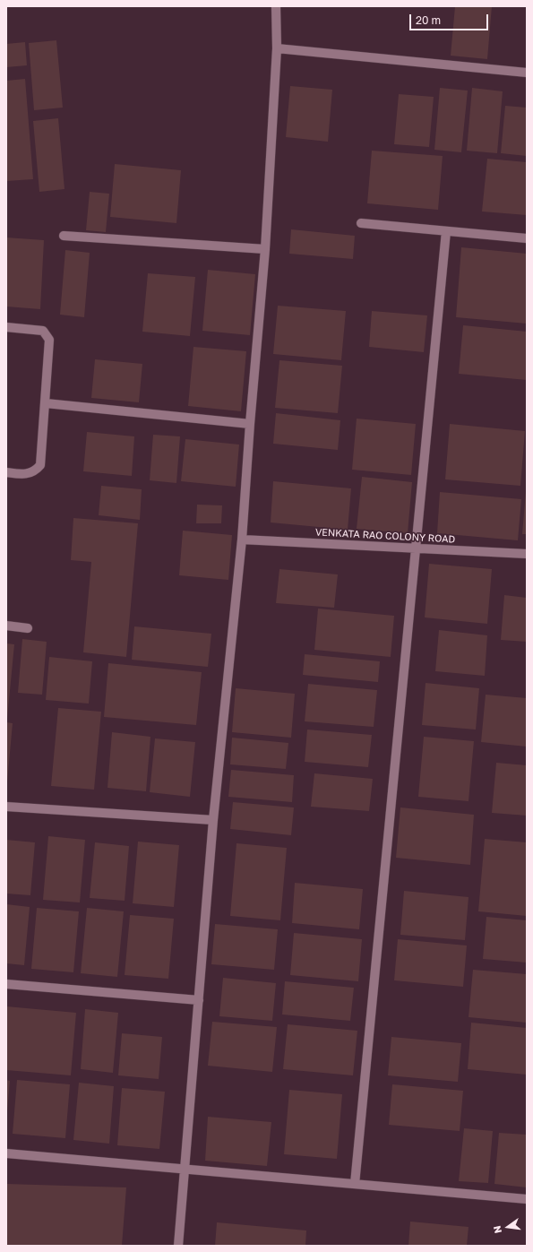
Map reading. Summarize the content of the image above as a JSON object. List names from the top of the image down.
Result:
{
  "streets": {
    "street": ["VENKATA RAO COLONY ROAD"]
  },
  "scale_bar": "20 m",
  "north": "left"
}
